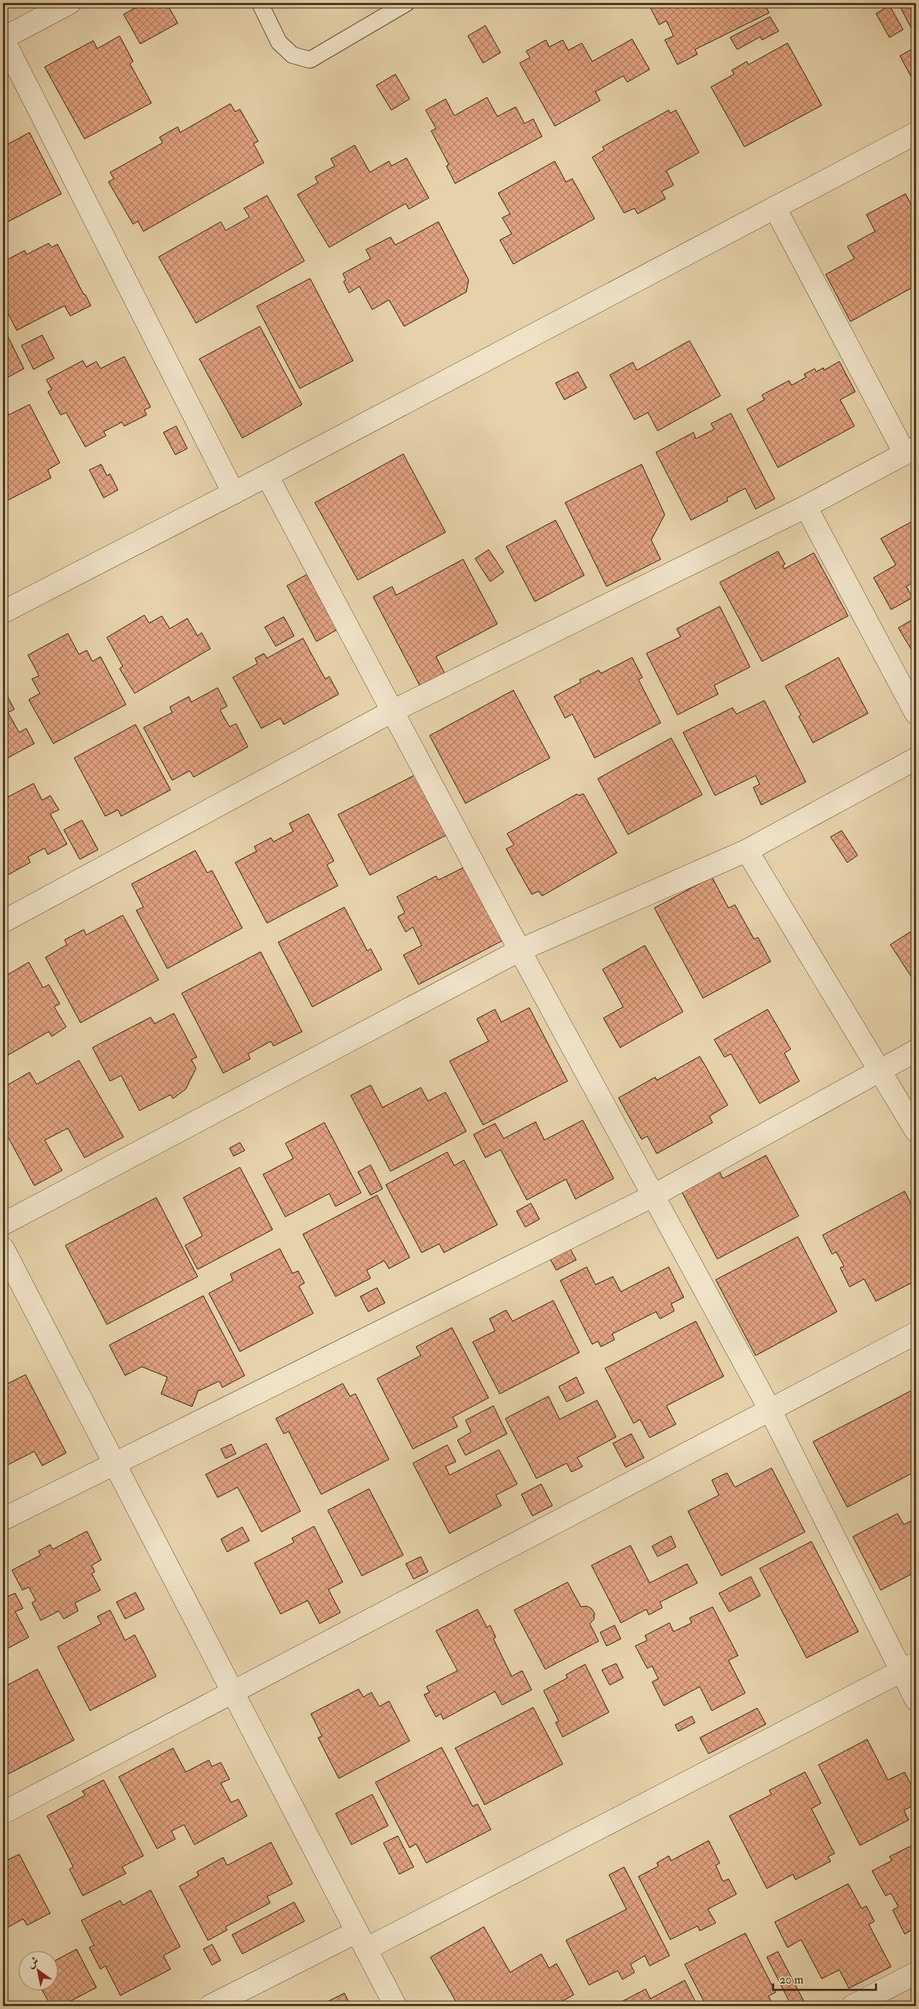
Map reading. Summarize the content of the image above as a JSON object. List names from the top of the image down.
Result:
{
  "scale_bar": "20 m",
  "north": "top left"
}
